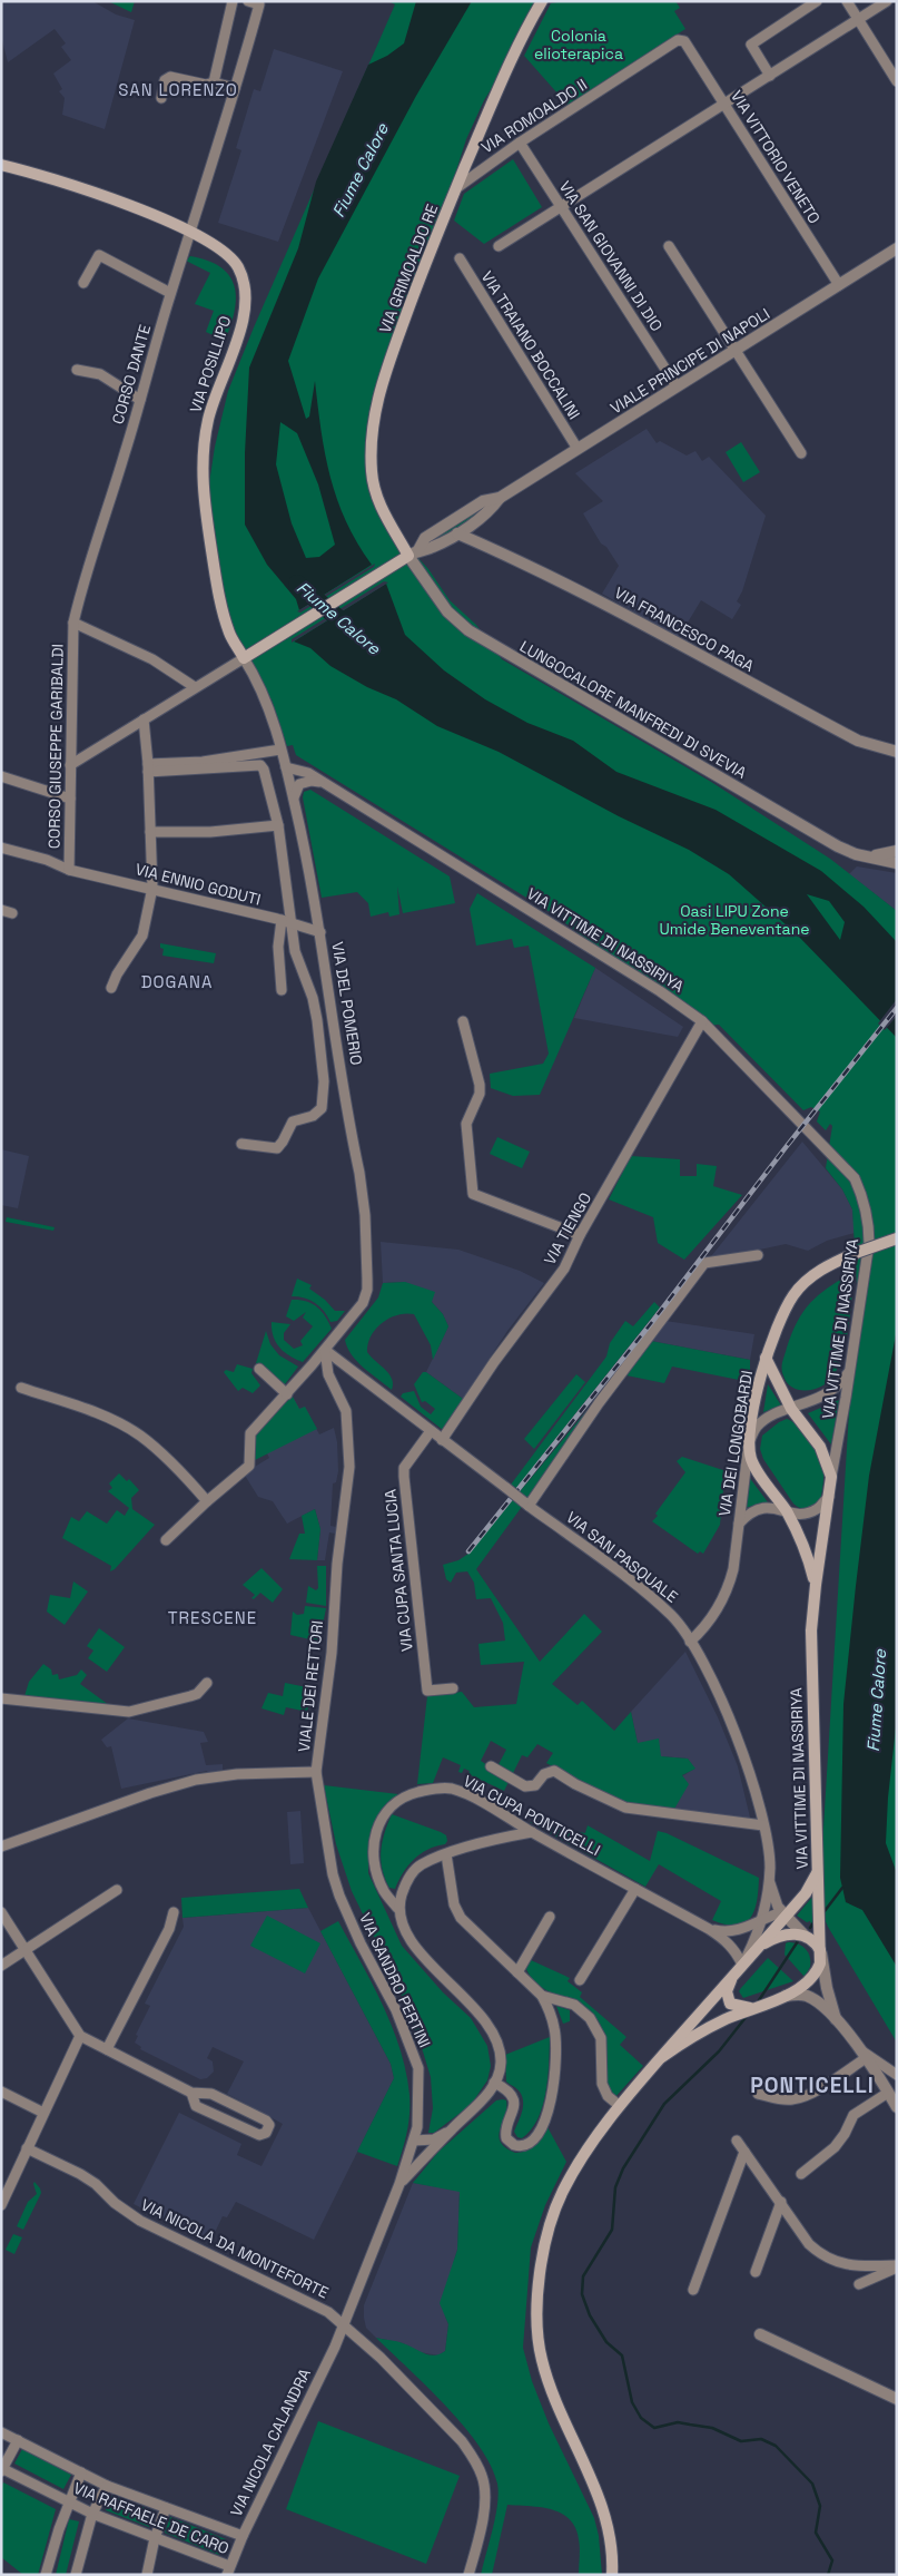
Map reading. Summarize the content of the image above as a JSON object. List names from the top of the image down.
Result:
{
  "streets": {
    "main road": [
      "VIA GRIMOALDO RE",
      "VIA POSILLIPO",
      "VIA VITTIME DI NASSIRIYA",
      "VIA DEI LONGOBARDI"
    ],
    "street": [
      "VIA ROMOALDO II",
      "VIA VITTORIO VENETO",
      "VIA SAN GIOVANNI DI DIO",
      "VIA TRAIANO BOCCALINI",
      "VIALE PRINCIPE DI NAPOLI",
      "CORSO DANTE",
      "VIA FRANCESCO PAGA",
      "LUNGOCALORE MANFREDI DI SVEVIA",
      "CORSO GIUSEPPE GARIBALDI",
      "VIA ENNIO GODUTI",
      "VIA DEL POMERIO",
      "VIA TIENGO",
      "VIA SAN PASQUALE",
      "VIA CUPA SANTA LUCIA",
      "VIALE DEI RETTORI",
      "VIA CUPA PONTICELLI",
      "VIA SANDRO PERTINI",
      "VIA NICOLA DA MONTEFORTE",
      "VIA NICOLA CALANDRA",
      "VIA RAFFAELE DE CARO"
    ]
  },
  "crossings": [
    ["VIA ROMOALDO II", "VIA VITTORIO VENETO"],
    ["VIA ROMOALDO II", "VIA SAN GIOVANNI DI DIO"],
    ["VIA ROMOALDO II", "VIA GRIMOALDO RE"],
    ["VIA VITTORIO VENETO", "VIALE PRINCIPE DI NAPOLI"],
    ["VIA SAN GIOVANNI DI DIO", "VIALE PRINCIPE DI NAPOLI"],
    ["VIA GRIMOALDO RE", "LUNGOCALORE MANFREDI DI SVEVIA"],
    ["VIA TRAIANO BOCCALINI", "VIALE PRINCIPE DI NAPOLI"],
    ["VIA POSILLIPO", "CORSO DANTE"],
    ["VIA POSILLIPO", "VIA DEL POMERIO"],
    ["CORSO DANTE", "CORSO GIUSEPPE GARIBALDI"],
    ["CORSO GIUSEPPE GARIBALDI", "VIA ENNIO GODUTI"],
    ["VIA ENNIO GODUTI", "VIA DEL POMERIO"],
    ["VIA VITTIME DI NASSIRIYA", "VIA DEL POMERIO"],
    ["VIA VITTIME DI NASSIRIYA", "VIA TIENGO"],
    ["VIA VITTIME DI NASSIRIYA", "VIA DEI LONGOBARDI"],
    ["VIA DEL POMERIO", "VIA SAN PASQUALE"],
    ["VIA DEL POMERIO", "VIALE DEI RETTORI"],
    ["VIA TIENGO", "VIA SAN PASQUALE"],
    ["VIA DEI LONGOBARDI", "VIA SAN PASQUALE"],
    ["VIA SAN PASQUALE", "VIA CUPA SANTA LUCIA"],
    ["VIA SAN PASQUALE", "VIALE DEI RETTORI"],
    ["VIALE DEI RETTORI", "VIA SANDRO PERTINI"],
    ["VIA SANDRO PERTINI", "VIA NICOLA DA MONTEFORTE"],
    ["VIA SANDRO PERTINI", "VIA NICOLA CALANDRA"],
    ["VIA NICOLA DA MONTEFORTE", "VIA NICOLA CALANDRA"],
    ["VIA NICOLA CALANDRA", "VIA RAFFAELE DE CARO"]
  ],
  "districts": [
    "SAN LORENZO",
    "DOGANA",
    "TRESCENE",
    "PONTICELLI"
  ],
  "water": ["Fiume Calore"],
  "parks": ["Colonia elioterapica", "Oasi LIPU Zone Umide Beneventane"]
}
